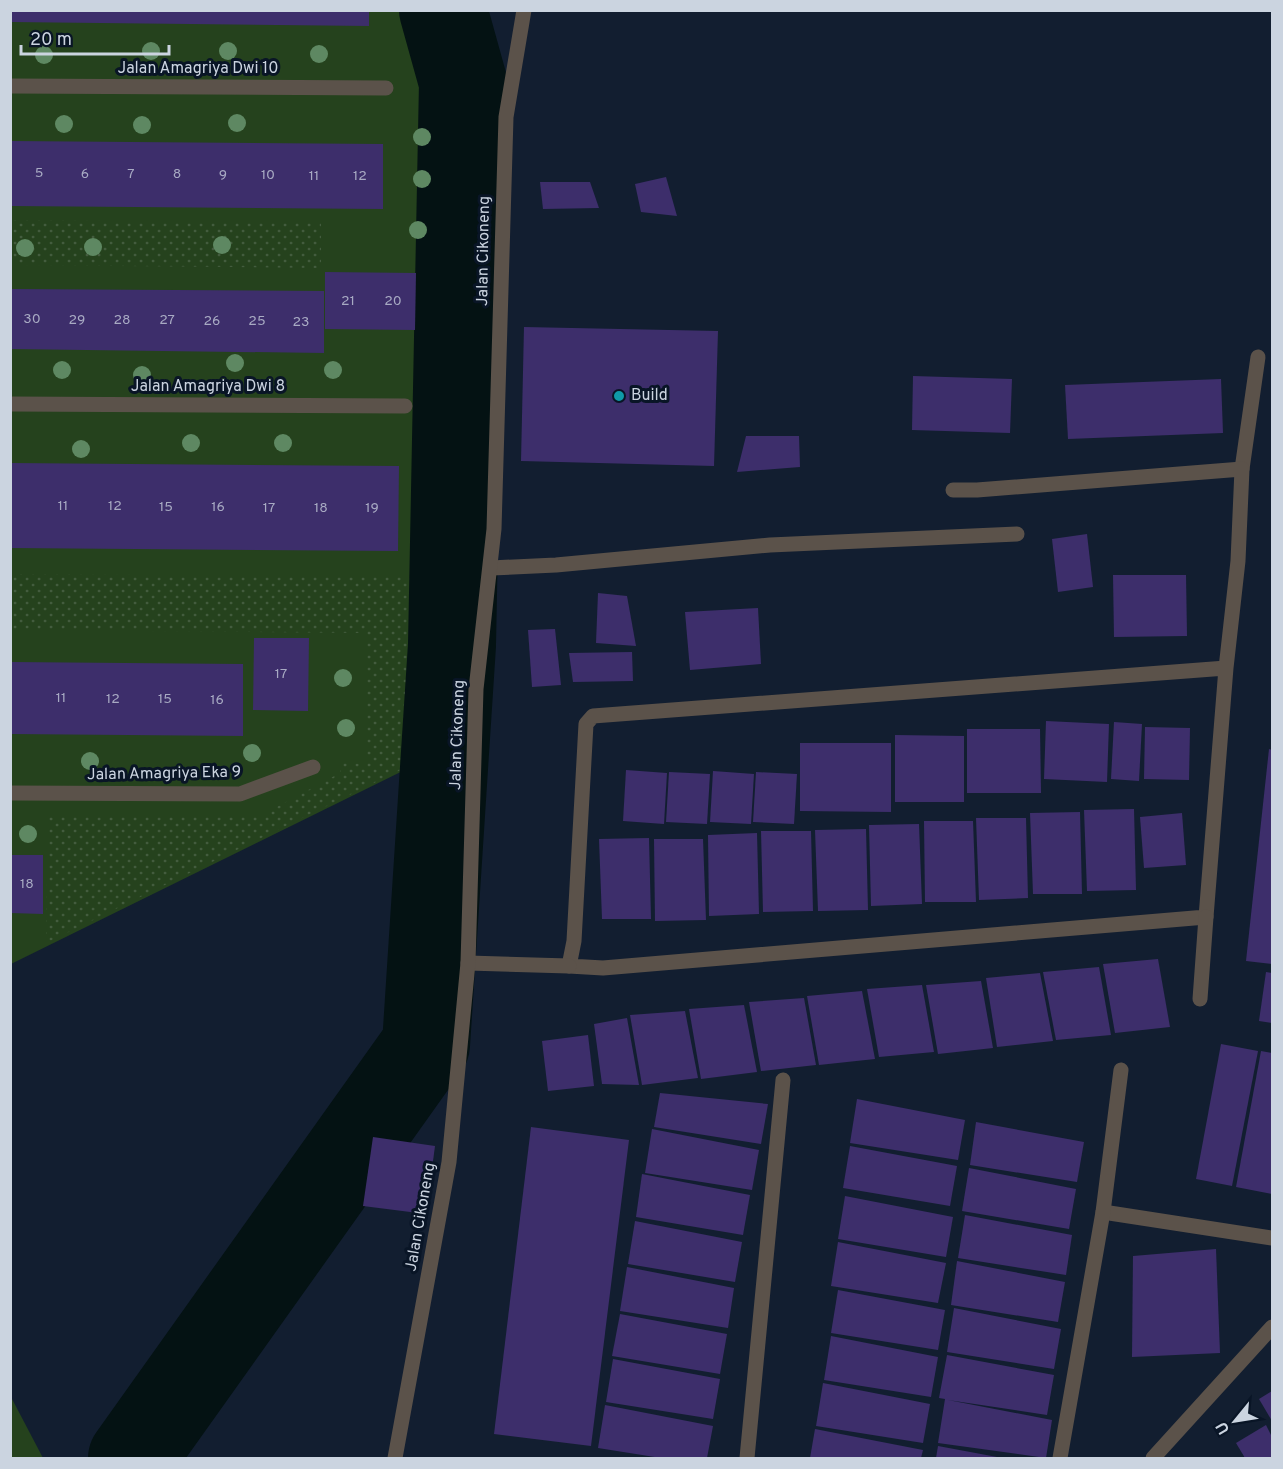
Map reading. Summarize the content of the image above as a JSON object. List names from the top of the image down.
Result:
{
  "streets": {
    "street": [
      "Jalan Amagriya Dwi 10",
      "Jalan Cikoneng",
      "Jalan Amagriya Dwi 8",
      "Jalan Amagriya Eka 9"
    ]
  },
  "places": ["Build"],
  "house_numbers": [
    "5",
    "6",
    "7",
    "8",
    "9",
    "10",
    "11",
    "12",
    "21",
    "20",
    "30",
    "29",
    "28",
    "27",
    "26",
    "25",
    "23",
    "11",
    "12",
    "15",
    "16",
    "17",
    "18",
    "19",
    "17",
    "11",
    "12",
    "15",
    "16",
    "18"
  ],
  "scale_bar": "20 m",
  "north": "bottom left"
}
